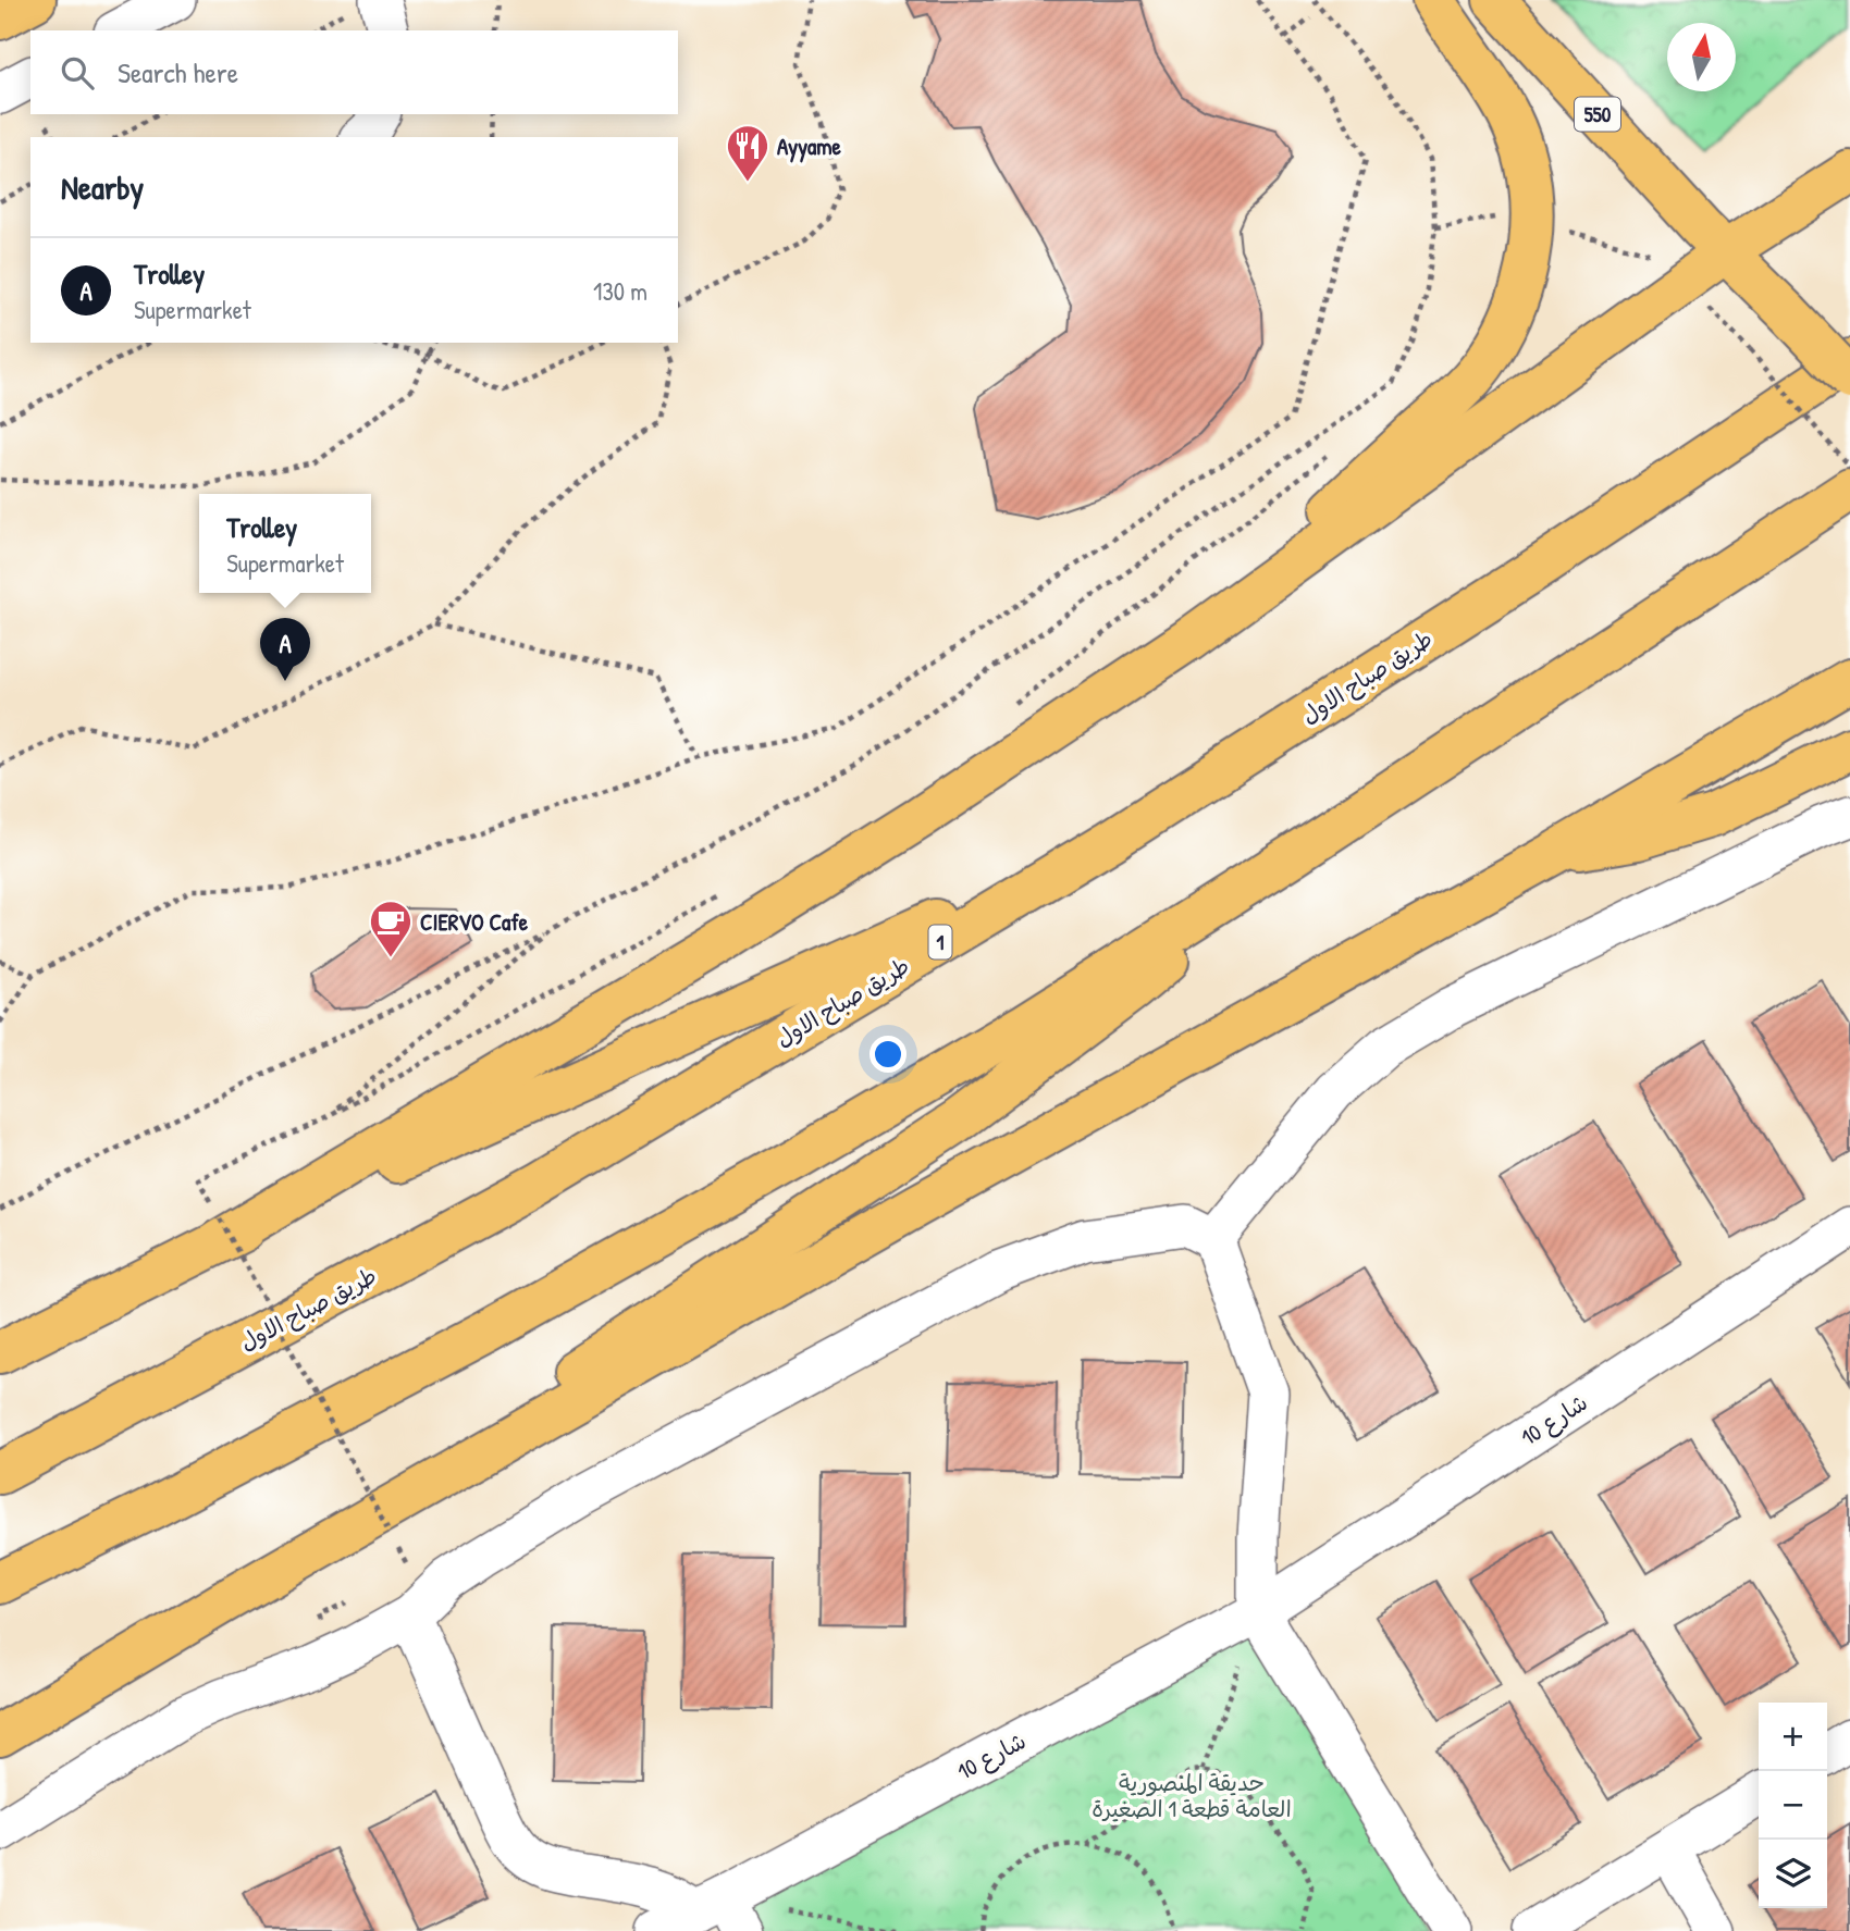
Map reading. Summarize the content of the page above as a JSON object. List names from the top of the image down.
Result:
{
  "streets": {
    "main road": ["550", "طريق صباح الاول", "1"],
    "street": ["شارع 10"]
  },
  "parks": ["حديقة المنصورية العامة قطعة 1 الصغيرة"],
  "places": {
    "restaurant": ["Ayyame"],
    "cafe": ["CIERVO Cafe"]
  },
  "north": "top",
  "page": {
    "search": "Search here",
    "heading": "Nearby",
    "list": [
      {
        "mark": "A",
        "name": "Trolley",
        "note": "Supermarket",
        "value": "130 m"
      }
    ],
    "popup": ["Trolley", "Supermarket"],
    "pins": "A",
    "map_buttons": ["+", "−"]
  }
}
